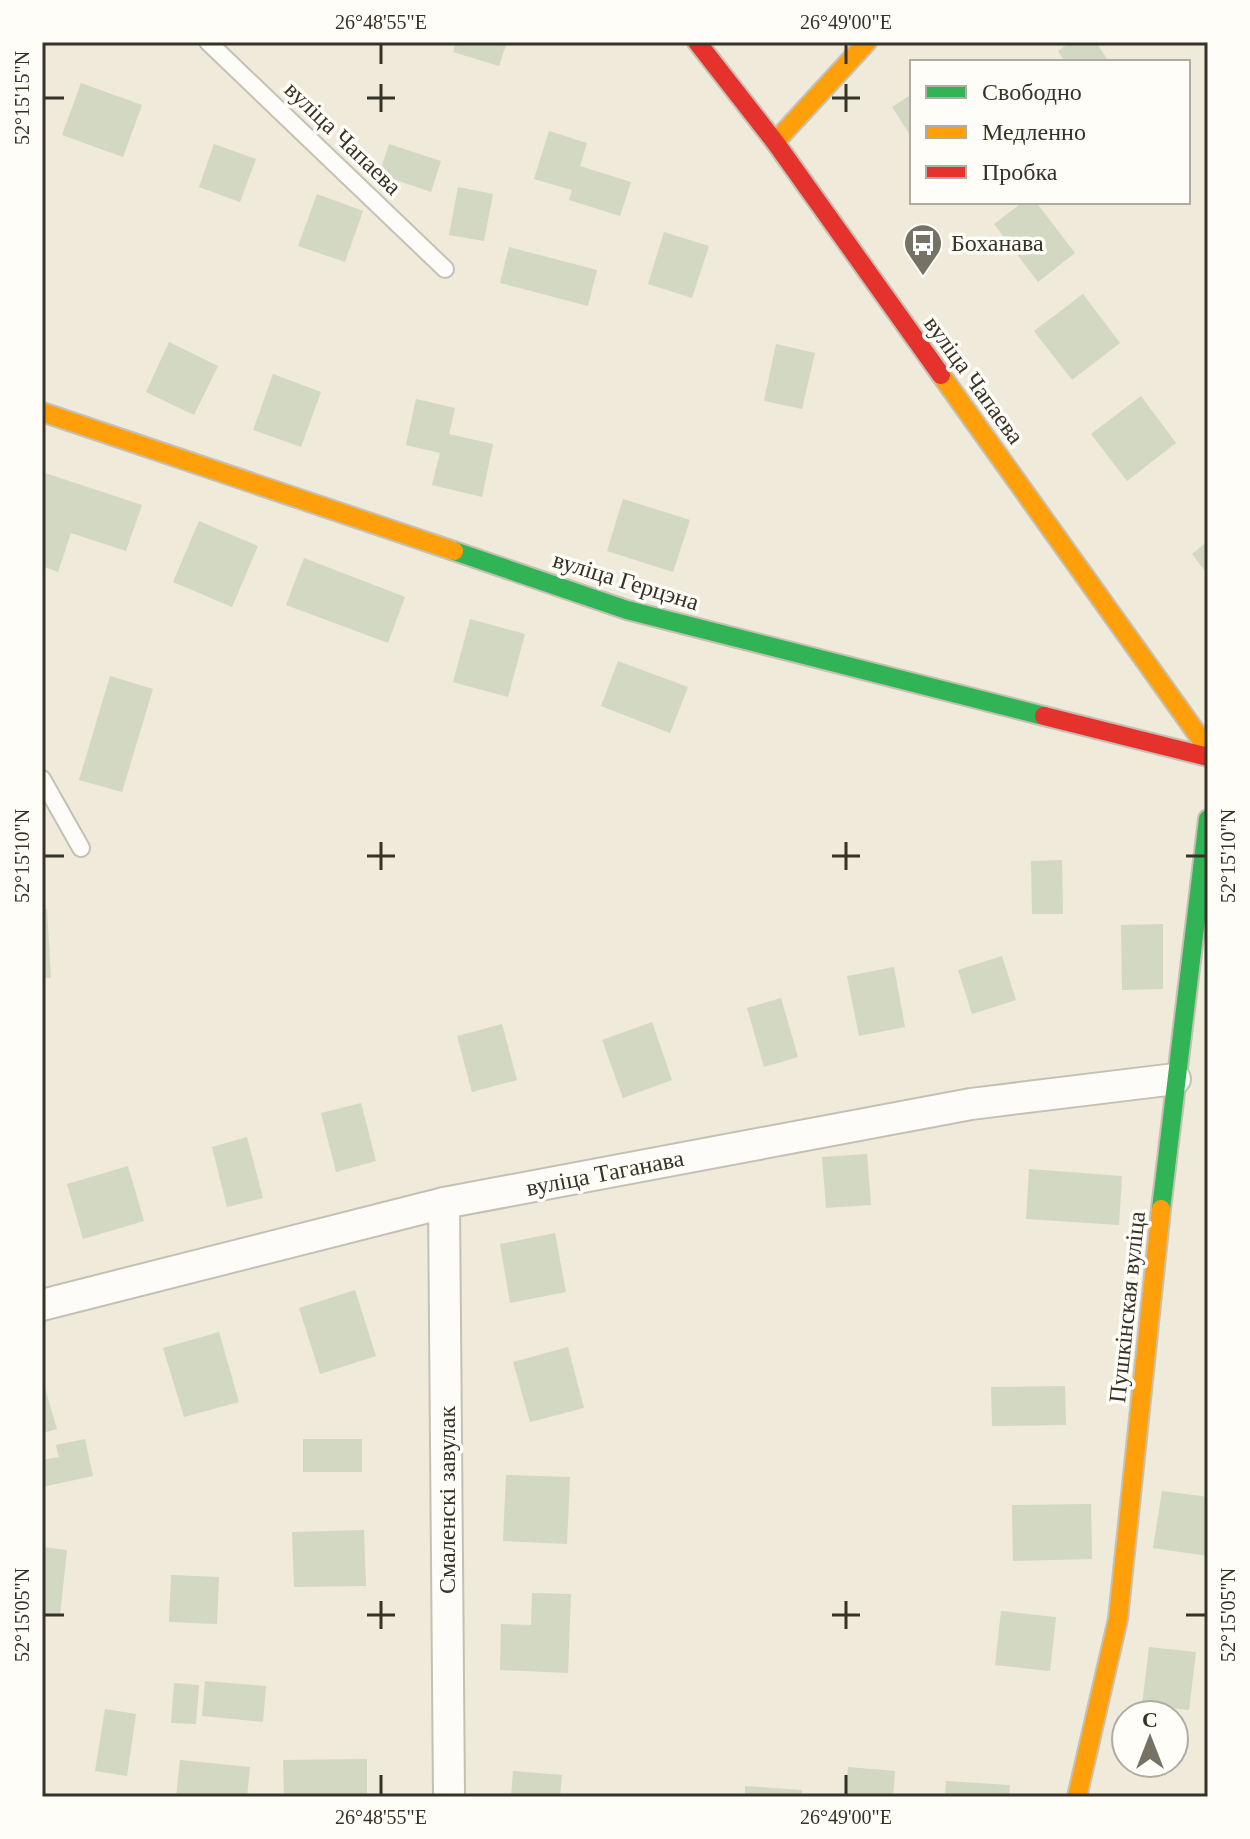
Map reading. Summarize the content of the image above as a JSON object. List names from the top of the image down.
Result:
{
  "streets": {
    "street": [
      "вуліца Чапаева",
      "вуліца Герцэна",
      "вуліца Таганава",
      "Пушкінская вуліца",
      "Смаленскі завулак"
    ]
  },
  "crossings": [
    ["вуліца Таганава", "Пушкінская вуліца"],
    ["вуліца Таганава", "Смаленскі завулак"]
  ],
  "places": {
    "bus stop": ["Боханава"]
  },
  "legend": ["Свободно", "Медленно", "Пробка"],
  "north": "top",
  "coordinates": [
    "26°48'55\"E",
    "26°49'00\"E",
    "52°15'15\"N",
    "52°15'10\"N",
    "52°15'05\"N"
  ]
}
